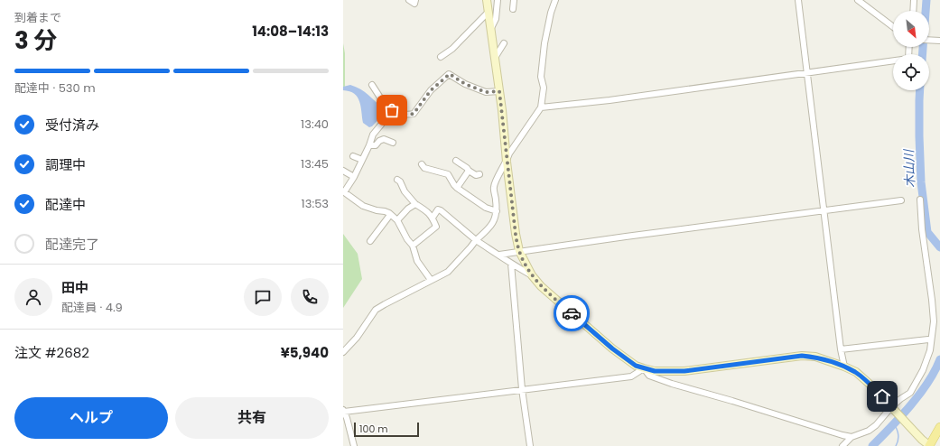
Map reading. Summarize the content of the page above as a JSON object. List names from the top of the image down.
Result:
{
  "water": ["木山川"],
  "scale_bar": "100 m",
  "north": "bottom right",
  "page": {
    "heading": ["3 分", "到着まで", "14:08–14:13"],
    "panel": [
      "田中",
      "配達員 · 4.9",
      "注文 #2682",
      "¥5,940"
    ],
    "bar": "配達中 · 530 m",
    "list": [
      ["受付済み", "13:40"],
      ["調理中", "13:45"],
      ["配達中", "13:53"],
      "配達完了"
    ],
    "buttons": ["ヘルプ", "共有"],
    "scale": "100 m"
  }
}
